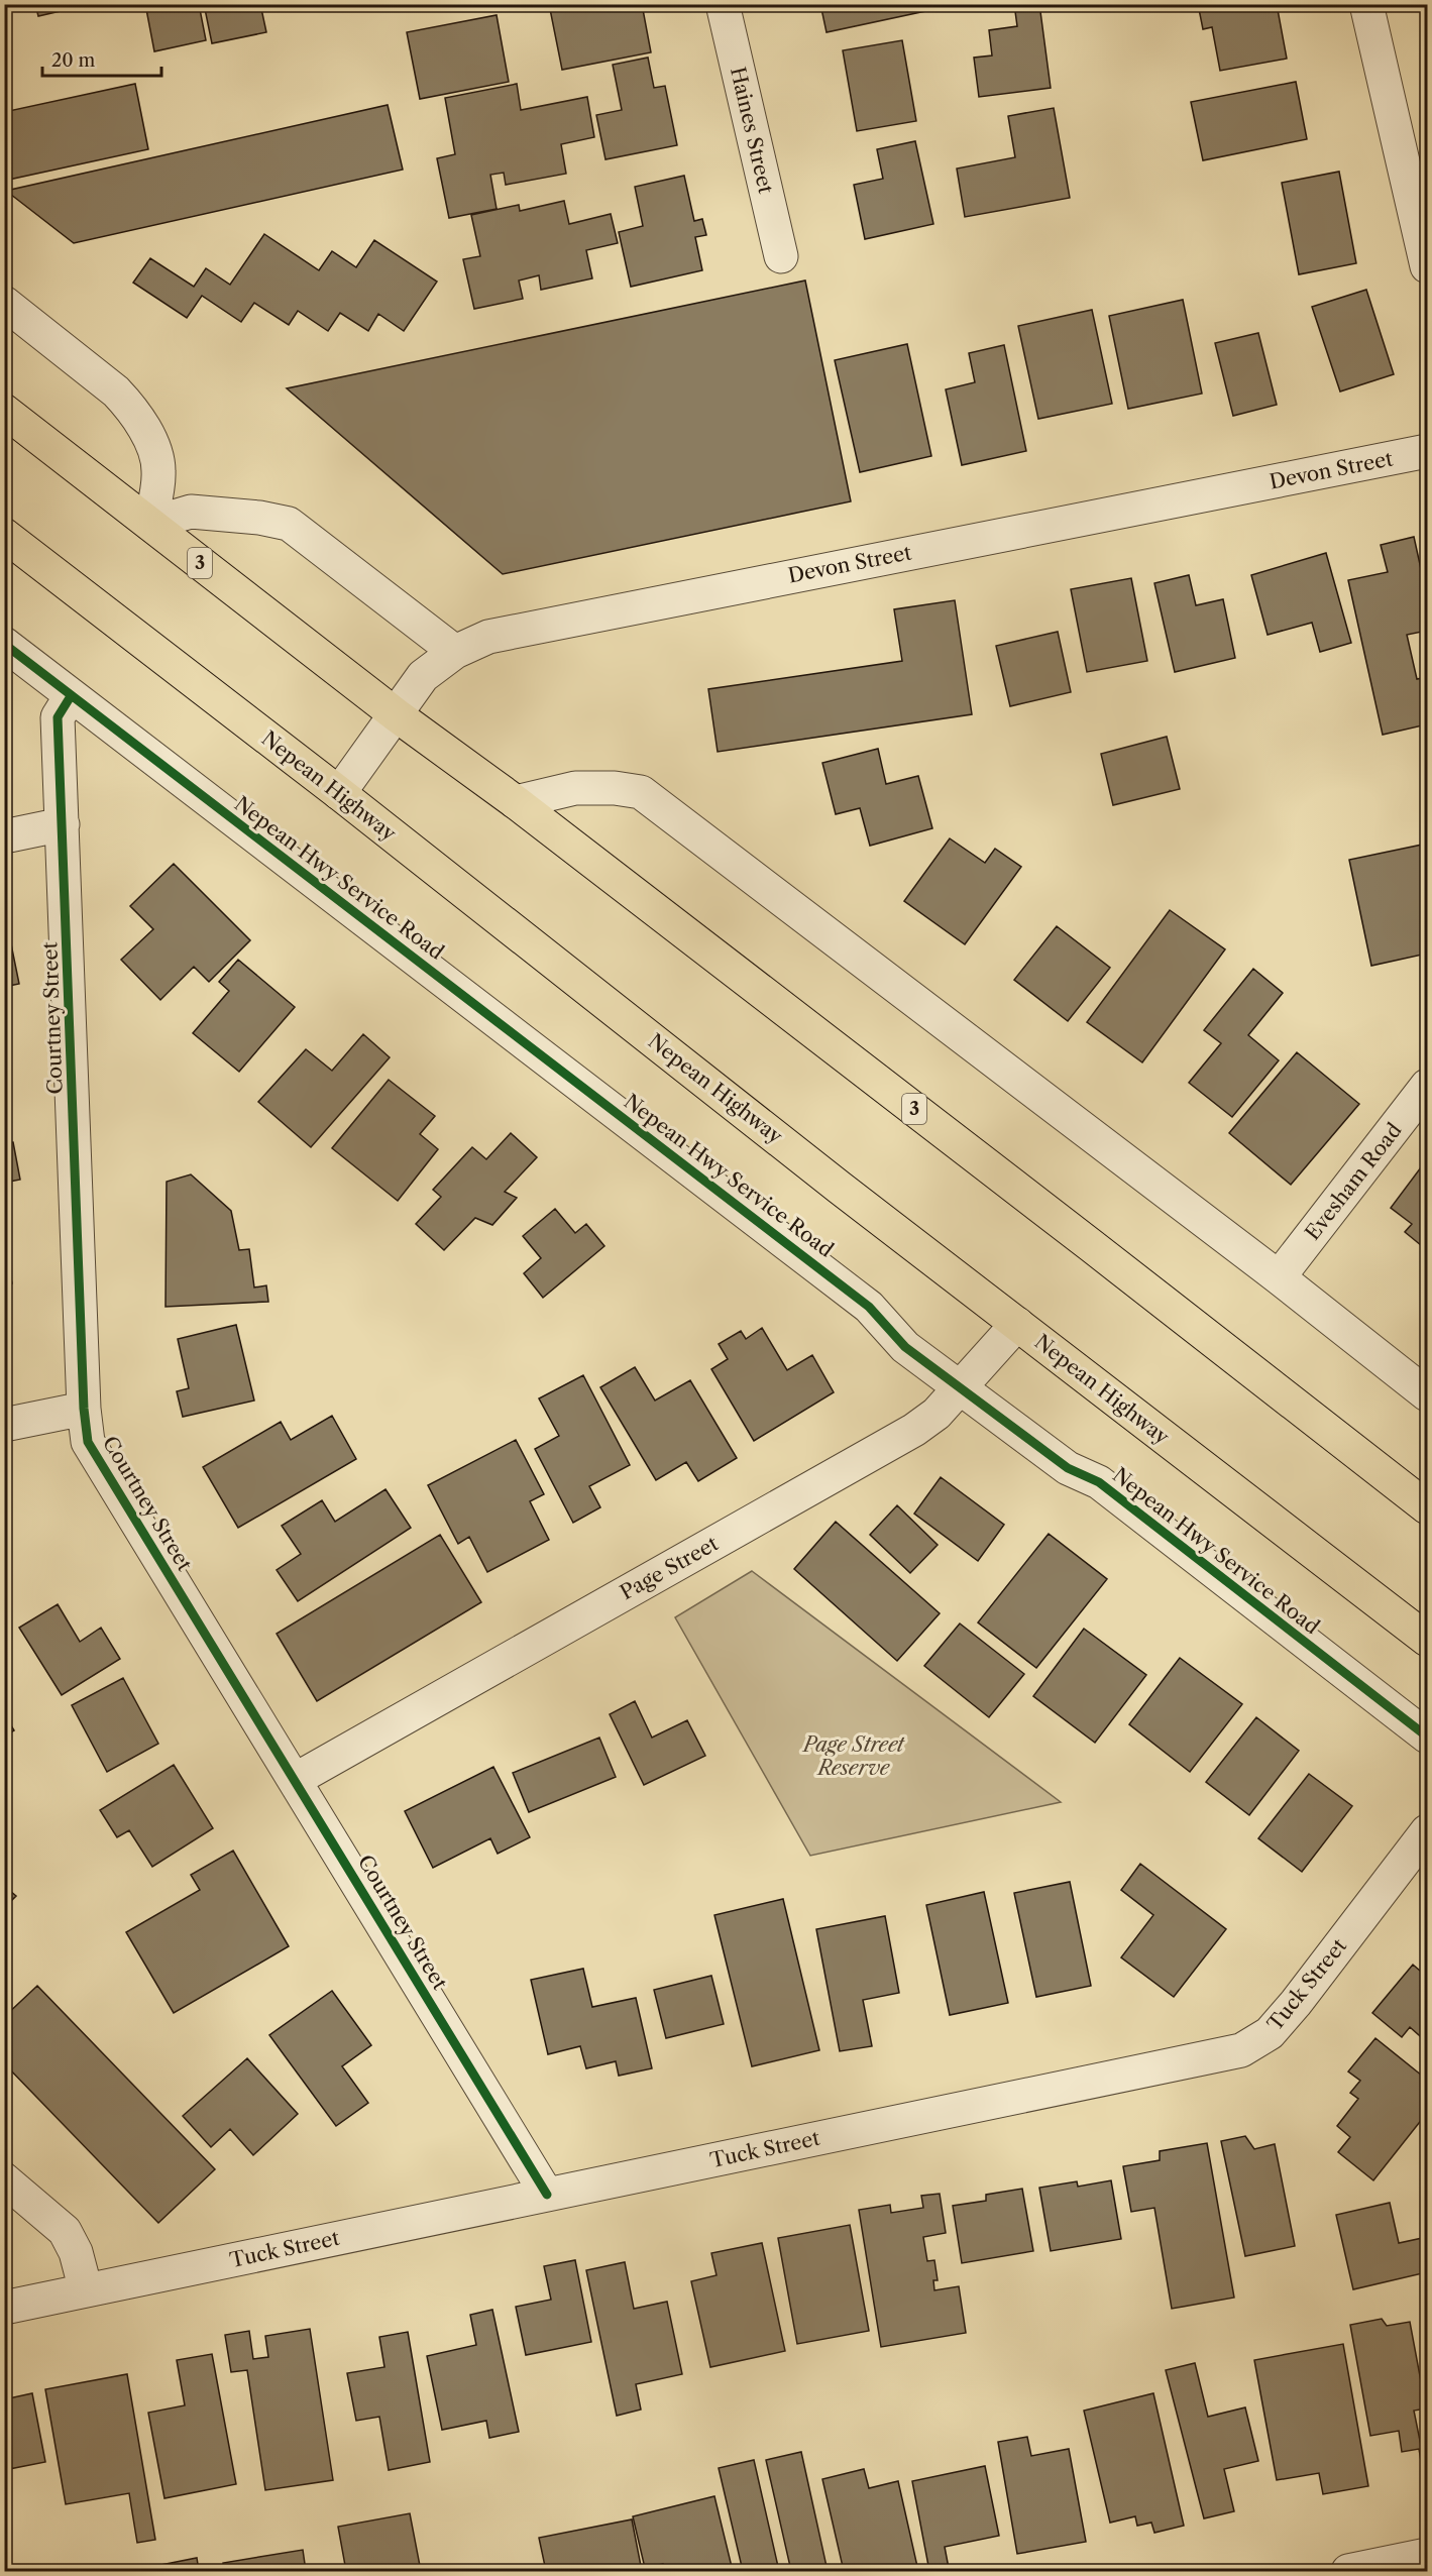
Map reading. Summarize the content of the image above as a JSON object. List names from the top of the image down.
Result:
{
  "streets": {
    "highway": ["3", "Nepean Highway"],
    "street": [
      "Haines Street",
      "Devon Street",
      "Nepean Hwy Service Road",
      "Courtney Street",
      "Evesham Road",
      "Page Street",
      "Tuck Street"
    ]
  },
  "crossings": [
    ["Devon Street", "3"],
    ["Devon Street", "Nepean Highway"],
    ["Nepean Highway", "Page Street"],
    ["Nepean Hwy Service Road", "Courtney Street"],
    ["Nepean Hwy Service Road", "Page Street"],
    ["Courtney Street", "Page Street"],
    ["Courtney Street", "Tuck Street"]
  ],
  "parks": ["Page Street Reserve"],
  "scale_bar": "20 m"
}
